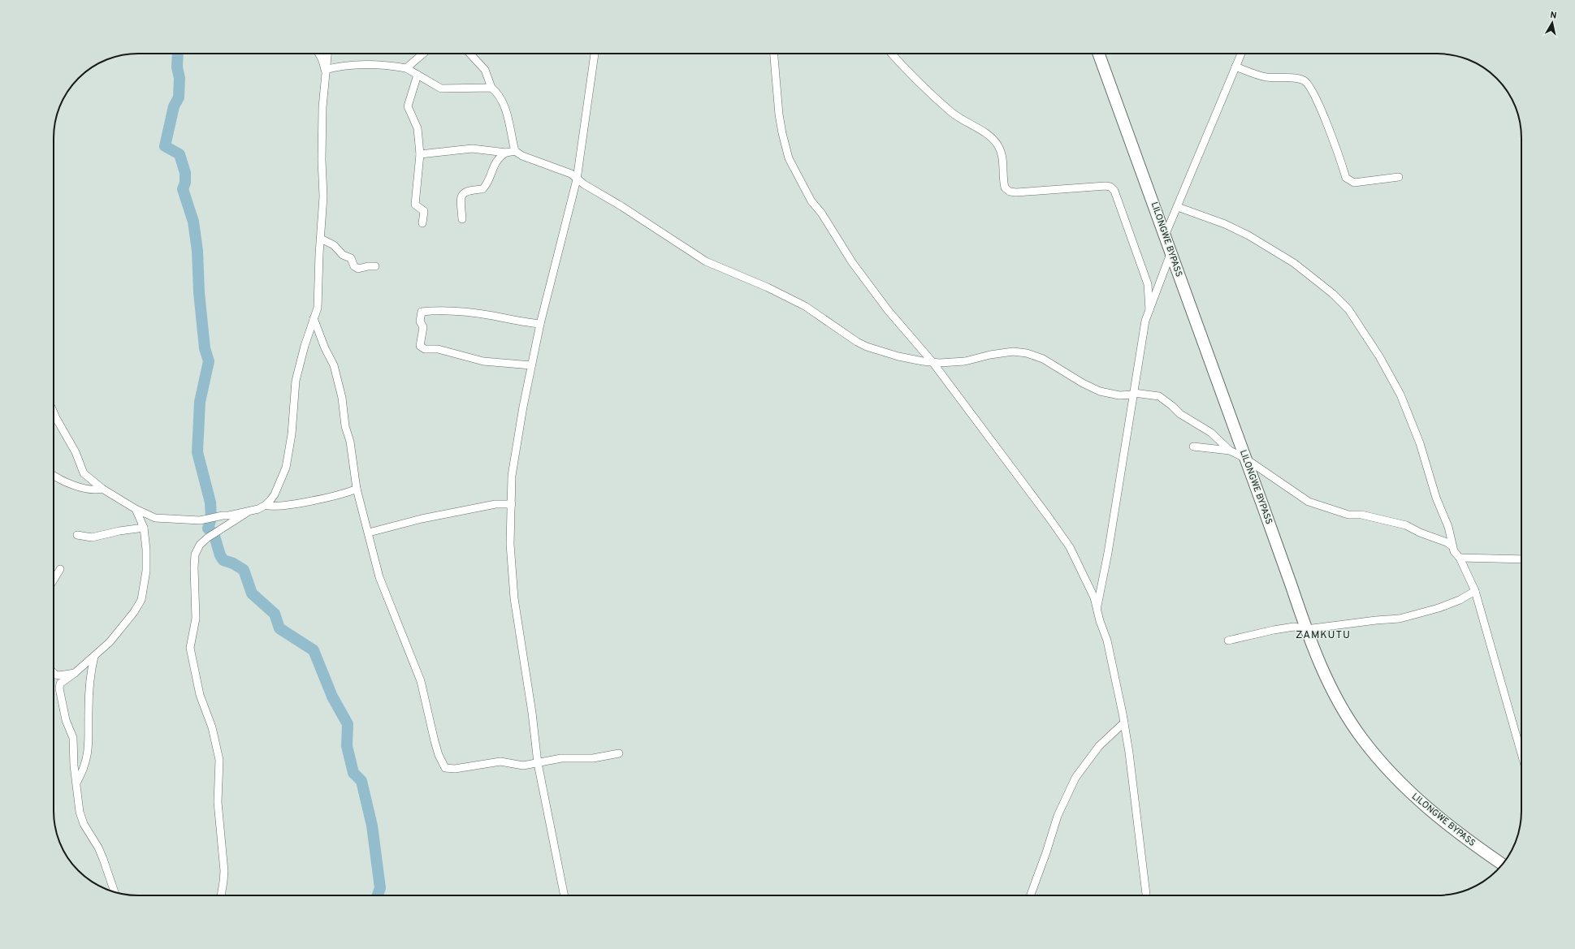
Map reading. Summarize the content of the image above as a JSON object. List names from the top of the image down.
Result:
{
  "streets": {
    "main road": ["LILONGWE BYPASS"]
  },
  "districts": ["ZAMKUTU"],
  "north": "top"
}
